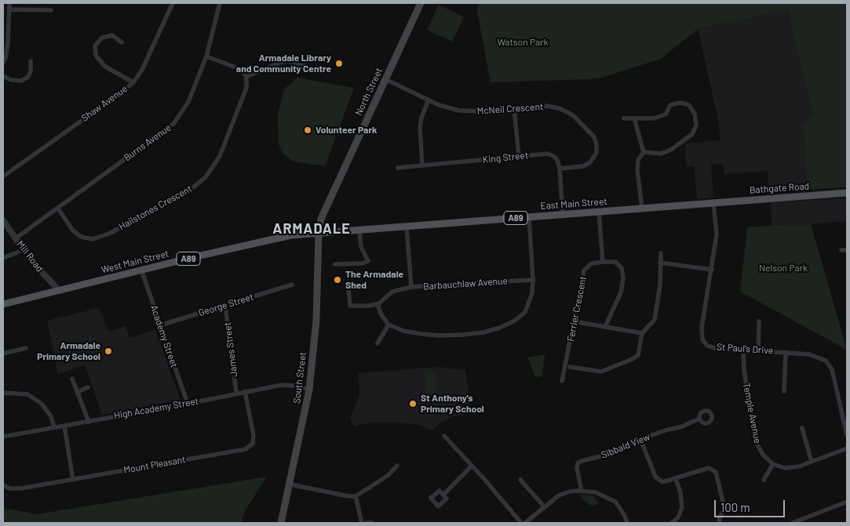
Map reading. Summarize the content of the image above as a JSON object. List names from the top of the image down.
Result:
{
  "streets": {
    "main road": [
      "North Street",
      "Bathgate Road",
      "East Main Street",
      "A89",
      "West Main Street",
      "South Street"
    ],
    "street": [
      "Shaw Avenue",
      "McNeil Crescent",
      "Burns Avenue",
      "King Street",
      "Hailstones Crescent",
      "Mill Road",
      "Barbauchlaw Avenue",
      "George Street",
      "Ferrier Crescent",
      "Academy Street",
      "St Paul's Drive",
      "James Street",
      "High Academy Street",
      "Temple Avenue",
      "Sibbald View",
      "Mount Pleasant"
    ]
  },
  "crossings": [
    ["North Street", "McNeil Crescent"],
    ["North Street", "East Main Street"],
    ["North Street", "West Main Street"],
    ["North Street", "South Street"],
    ["McNeil Crescent", "King Street"],
    ["Burns Avenue", "Hailstones Crescent"],
    ["Burns Avenue", "Mill Road"],
    ["Bathgate Road", "East Main Street"],
    ["Bathgate Road", "St Paul's Drive"],
    ["East Main Street", "West Main Street"],
    ["East Main Street", "Barbauchlaw Avenue"],
    ["East Main Street", "St Paul's Drive"],
    ["East Main Street", "South Street"],
    ["Mill Road", "West Main Street"],
    ["West Main Street", "Academy Street"],
    ["West Main Street", "South Street"],
    ["George Street", "Academy Street"],
    ["George Street", "James Street"],
    ["Academy Street", "High Academy Street"],
    ["St Paul's Drive", "Temple Avenue"],
    ["James Street", "High Academy Street"],
    ["South Street", "High Academy Street"],
    ["High Academy Street", "Mount Pleasant"]
  ],
  "districts": ["ARMADALE"],
  "parks": ["Watson Park", "Nelson Park"],
  "places": [
    "Armadale Library and Community Centre",
    "Volunteer Park",
    "The Armadale Shed",
    "Armadale Primary School",
    "St Anthony's Primary School"
  ],
  "scale_bar": "100 m"
}
